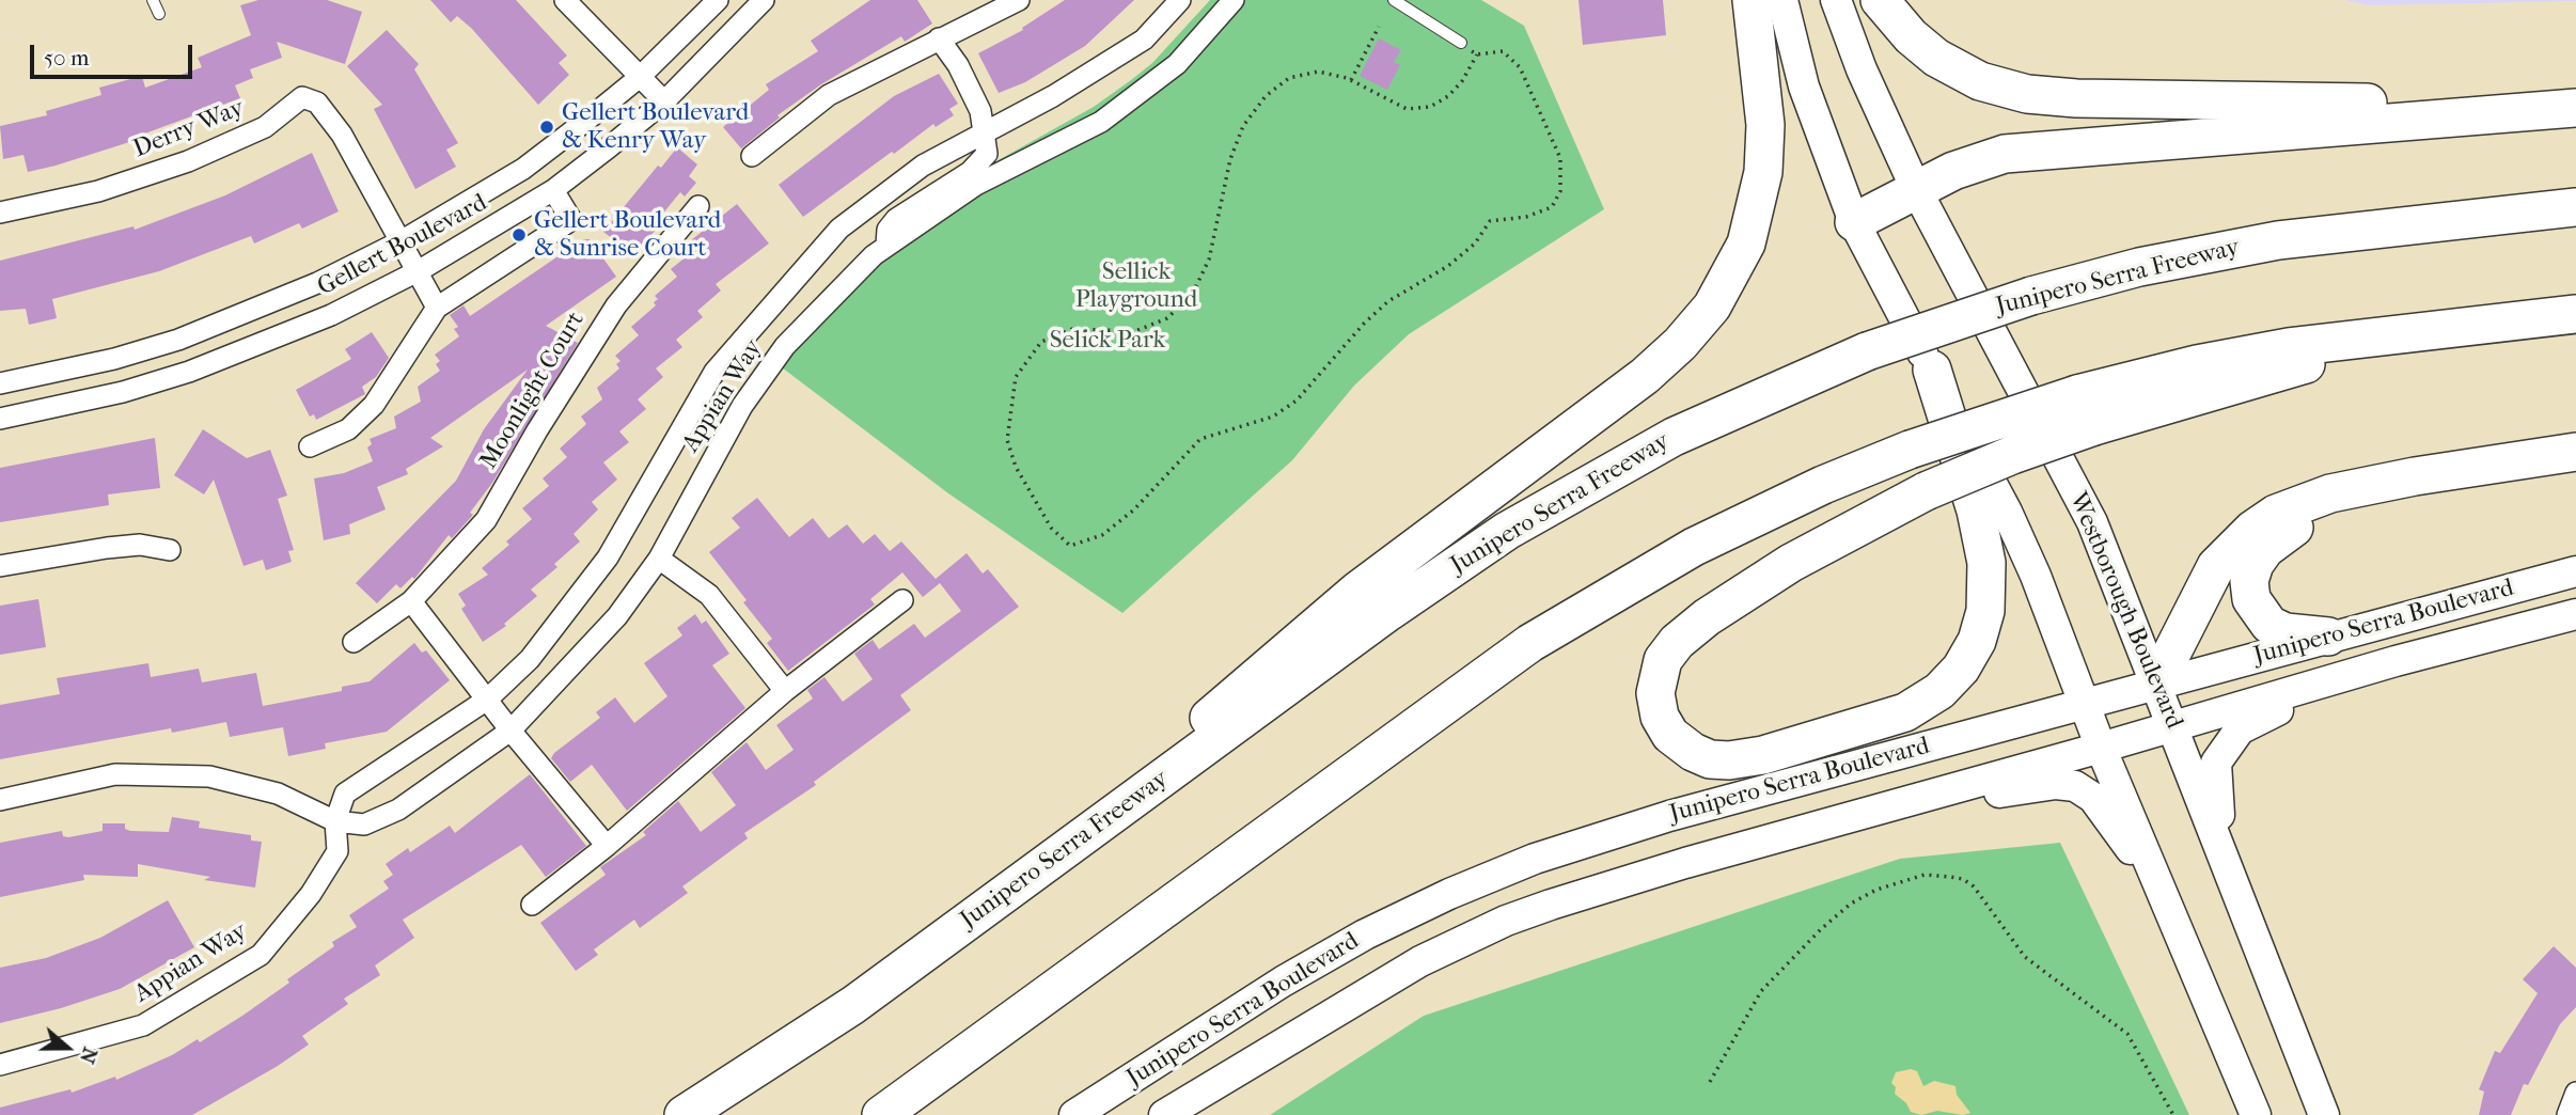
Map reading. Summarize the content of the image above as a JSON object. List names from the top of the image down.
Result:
{
  "streets": {
    "highway": ["Junipero Serra Freeway"],
    "main road": ["Westborough Boulevard", "Junipero Serra Boulevard"],
    "street": [
      "Derry Way",
      "Gellert Boulevard",
      "Moonlight Court",
      "Appian Way"
    ]
  },
  "crossings": [
    ["Derry Way", "Gellert Boulevard"],
    ["Westborough Boulevard", "Junipero Serra Boulevard"]
  ],
  "parks": ["Sellick Playground", "Selick Park"],
  "places": ["Gellert Boulevard & Kenry Way", "Gellert Boulevard & Sunrise Court"],
  "scale_bar": "50 m",
  "north": "right"
}
